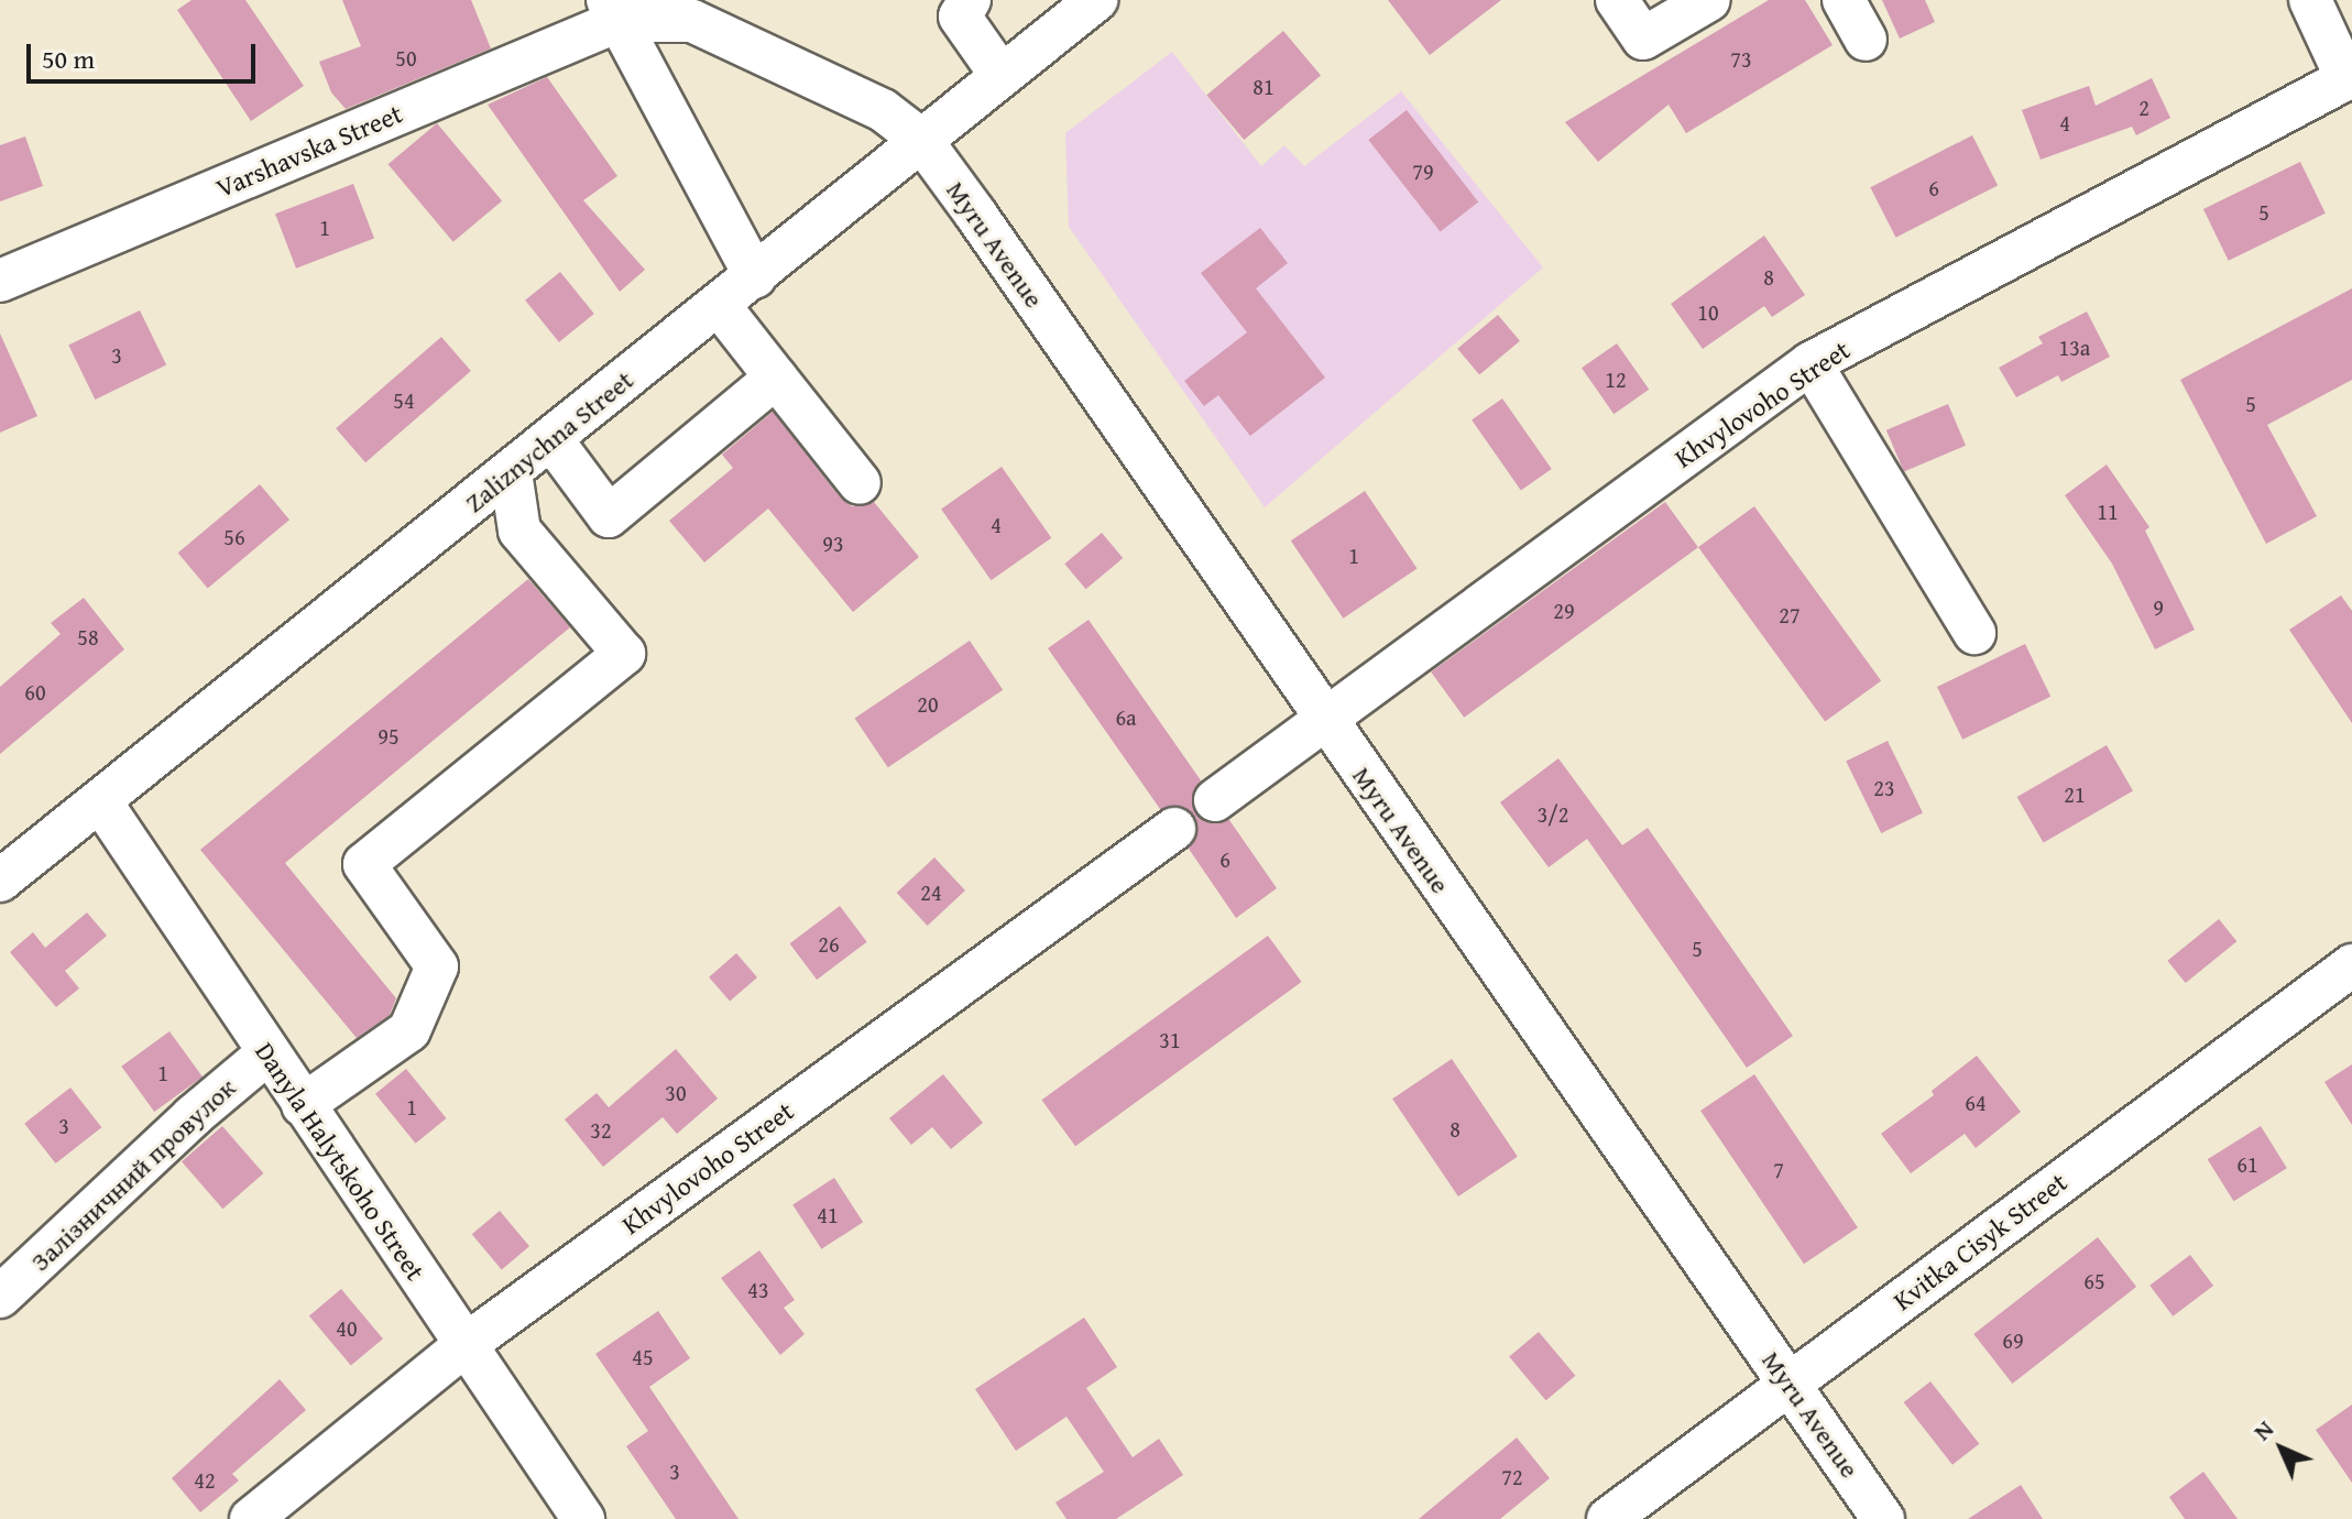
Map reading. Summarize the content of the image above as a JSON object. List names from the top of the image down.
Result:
{
  "streets": {
    "street": [
      "Varshavska Street",
      "Myru Avenue",
      "Khvylovoho Street",
      "Zaliznychna Street",
      "Danyla Halytskoho Street",
      "Залізничний провулок",
      "Kvitka Cisyk Street"
    ]
  },
  "crossings": [
    ["Varshavska Street", "Myru Avenue"],
    ["Myru Avenue", "Khvylovoho Street"],
    ["Myru Avenue", "Zaliznychna Street"],
    ["Myru Avenue", "Kvitka Cisyk Street"],
    ["Khvylovoho Street", "Danyla Halytskoho Street"],
    ["Zaliznychna Street", "Danyla Halytskoho Street"],
    ["Danyla Halytskoho Street", "Залізничний провулок"]
  ],
  "house_numbers": [
    "50",
    "73",
    "81",
    "2",
    "4",
    "79",
    "6",
    "5",
    "1",
    "8",
    "10",
    "13а",
    "3",
    "12",
    "54",
    "5",
    "11",
    "4",
    "56",
    "93",
    "1",
    "9",
    "29",
    "27",
    "58",
    "60",
    "20",
    "6а",
    "95",
    "23",
    "21",
    "3/2",
    "6",
    "24",
    "26",
    "5",
    "31",
    "1",
    "30",
    "64",
    "1",
    "3",
    "8",
    "32",
    "61",
    "7",
    "41",
    "65",
    "43",
    "40",
    "69",
    "45",
    "3",
    "72",
    "42"
  ],
  "scale_bar": "50 m",
  "north": "top left"
}
